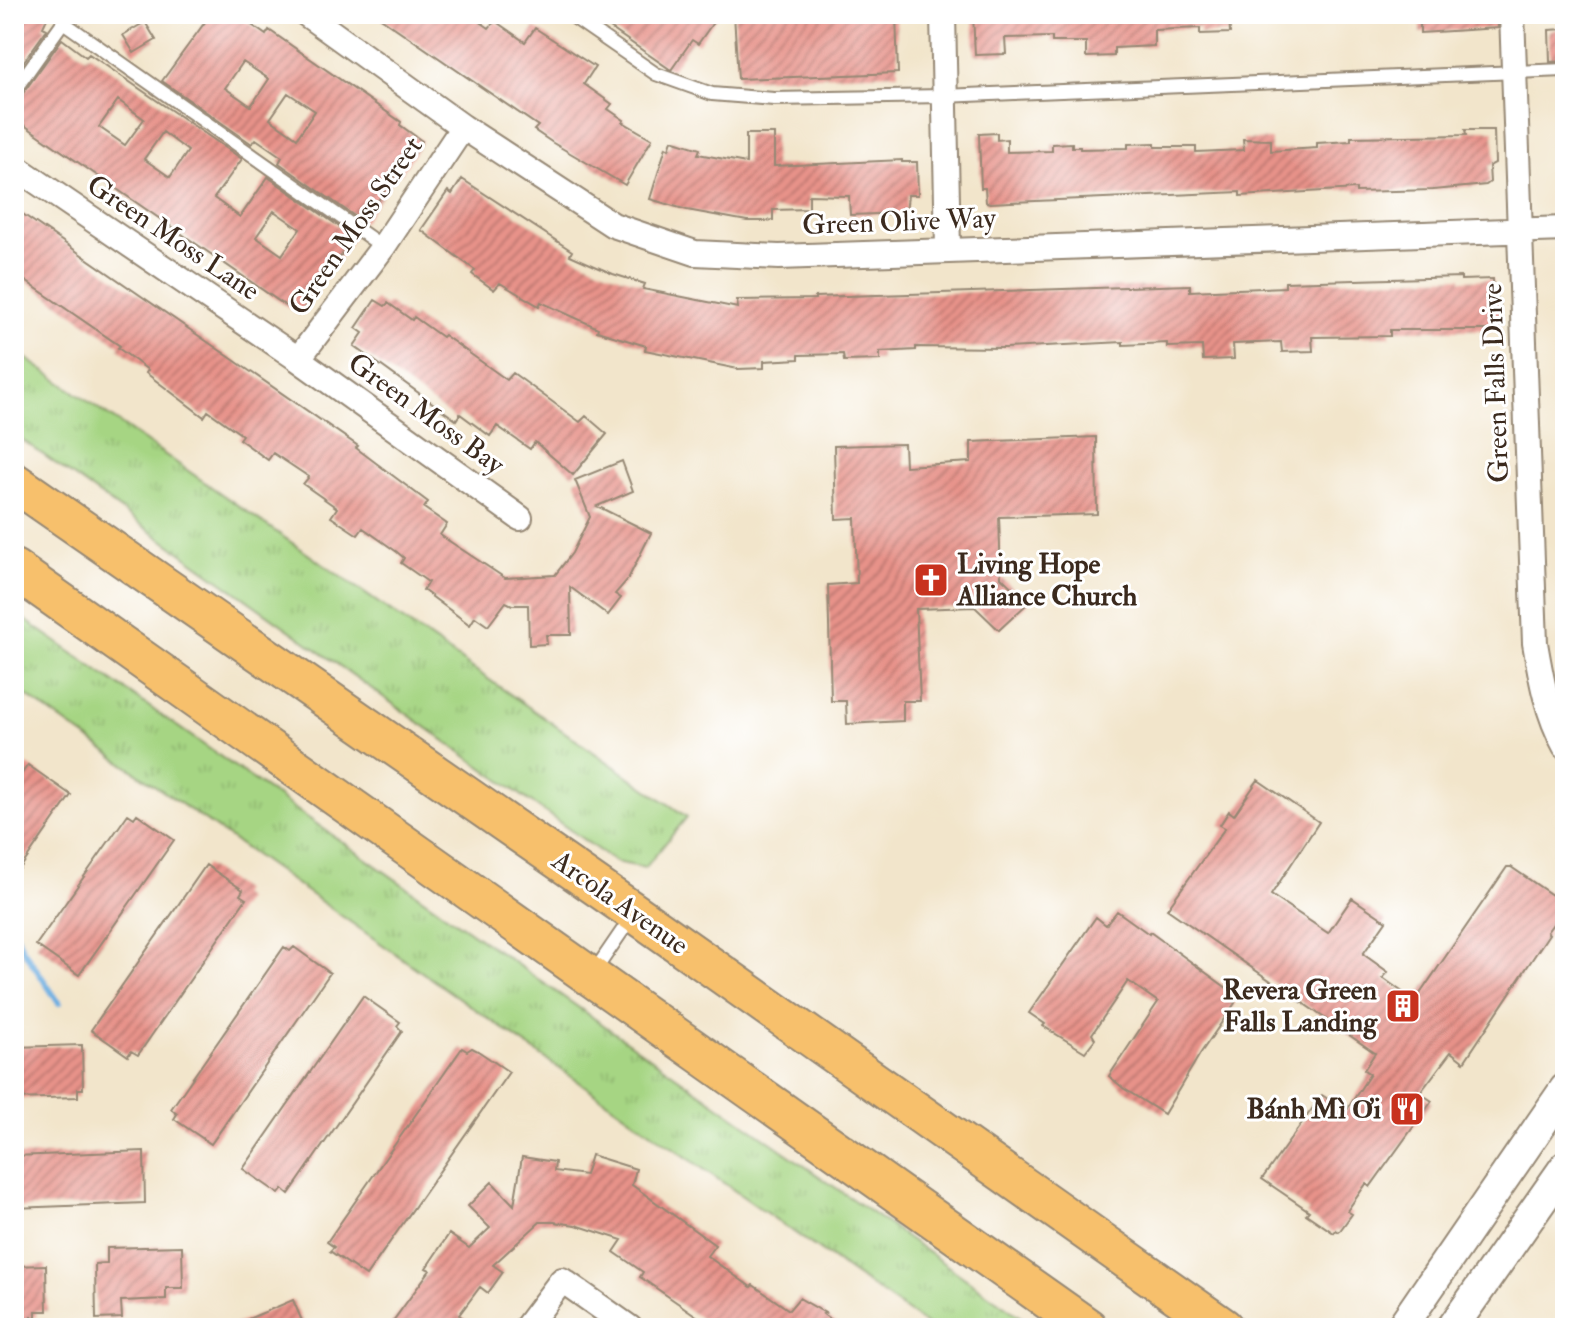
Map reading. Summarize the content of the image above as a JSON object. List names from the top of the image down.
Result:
{
  "streets": {
    "main road": ["Arcola Avenue"],
    "street": [
      "Green Olive Way",
      "Green Moss Street",
      "Green Moss Lane",
      "Green Falls Drive",
      "Green Moss Bay"
    ]
  },
  "crossings": [
    ["Green Olive Way", "Green Moss Street"],
    ["Green Olive Way", "Green Falls Drive"],
    ["Green Moss Street", "Green Moss Lane"],
    ["Green Moss Street", "Green Moss Bay"],
    ["Green Moss Lane", "Green Moss Bay"]
  ],
  "places": {
    "church": ["Living Hope Alliance Church"],
    "building": ["Revera Green Falls Landing"],
    "restaurant": ["Bánh Mì Ơi"]
  }
}
